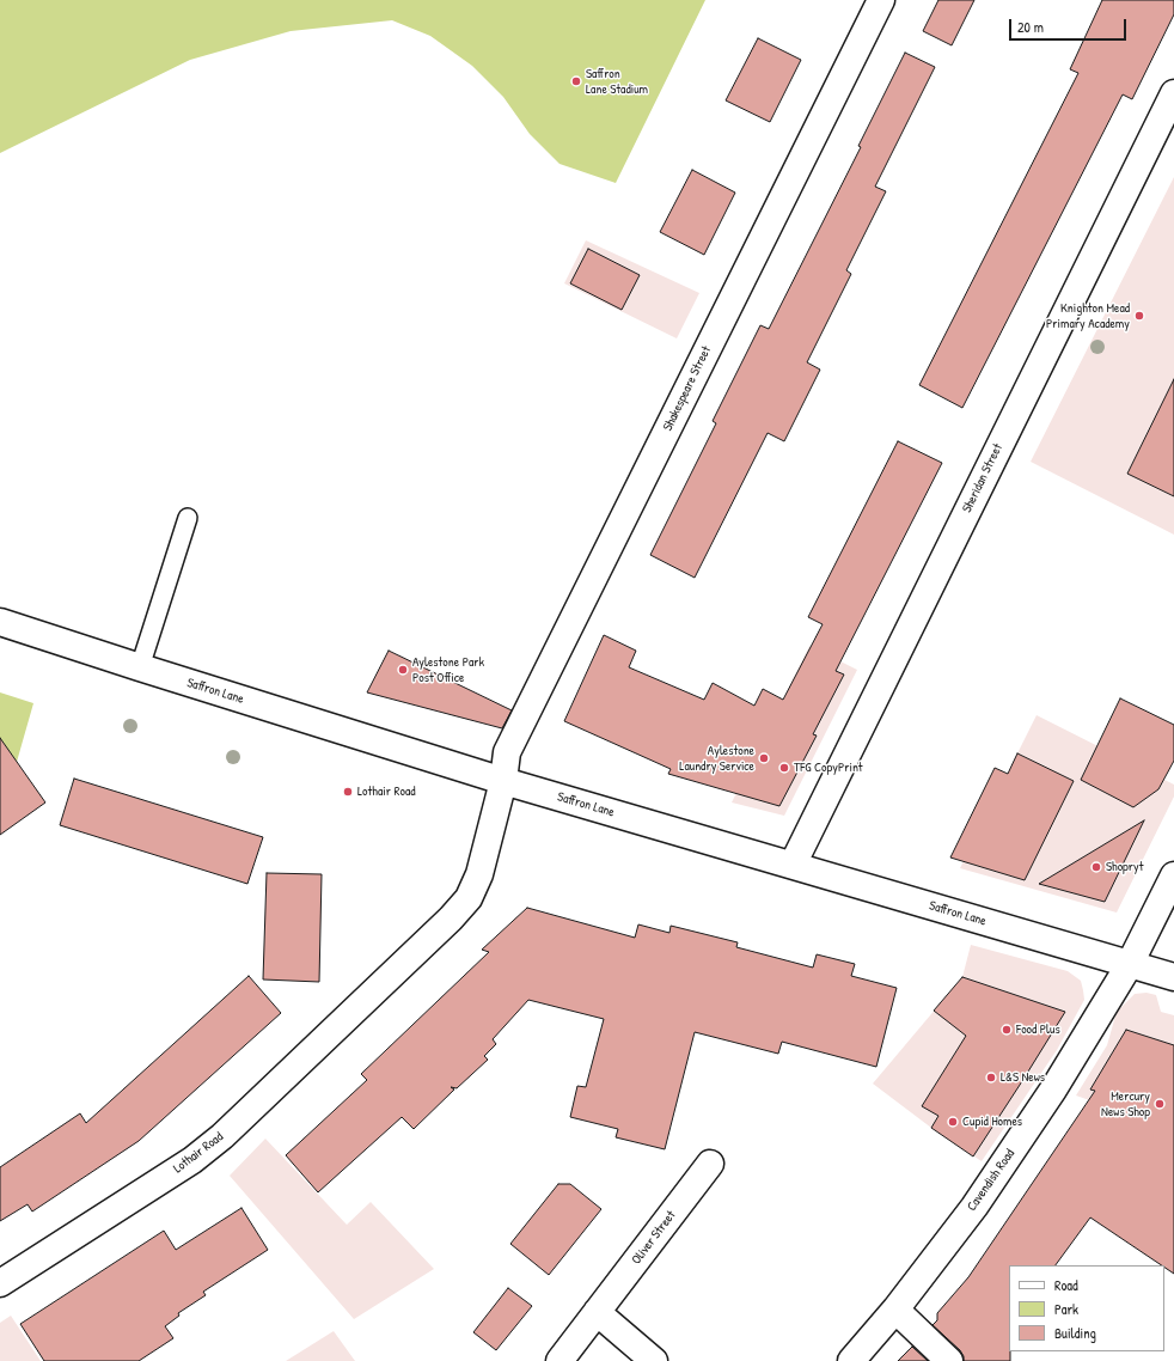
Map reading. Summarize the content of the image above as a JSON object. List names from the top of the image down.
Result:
{
  "streets": {
    "street": [
      "Shakespeare Street",
      "Sheridan Street",
      "Saffron Lane",
      "Lothair Road",
      "Cavendish Road",
      "Oliver Street"
    ]
  },
  "crossings": [
    ["Shakespeare Street", "Saffron Lane"],
    ["Shakespeare Street", "Lothair Road"],
    ["Sheridan Street", "Saffron Lane"],
    ["Saffron Lane", "Lothair Road"],
    ["Saffron Lane", "Cavendish Road"]
  ],
  "places": [
    "Saffron Lane Stadium",
    "Knighton Mead Primary Academy",
    "Aylestone Park Post Office",
    "Aylestone Laundry Service",
    "TFG CopyPrint",
    "Lothair Road",
    "Shopryt",
    "Food Plus",
    "L&S News",
    "Mercury News Shop",
    "Cupid Homes"
  ],
  "legend": ["Road", "Park", "Building"],
  "scale_bar": "20 m"
}
